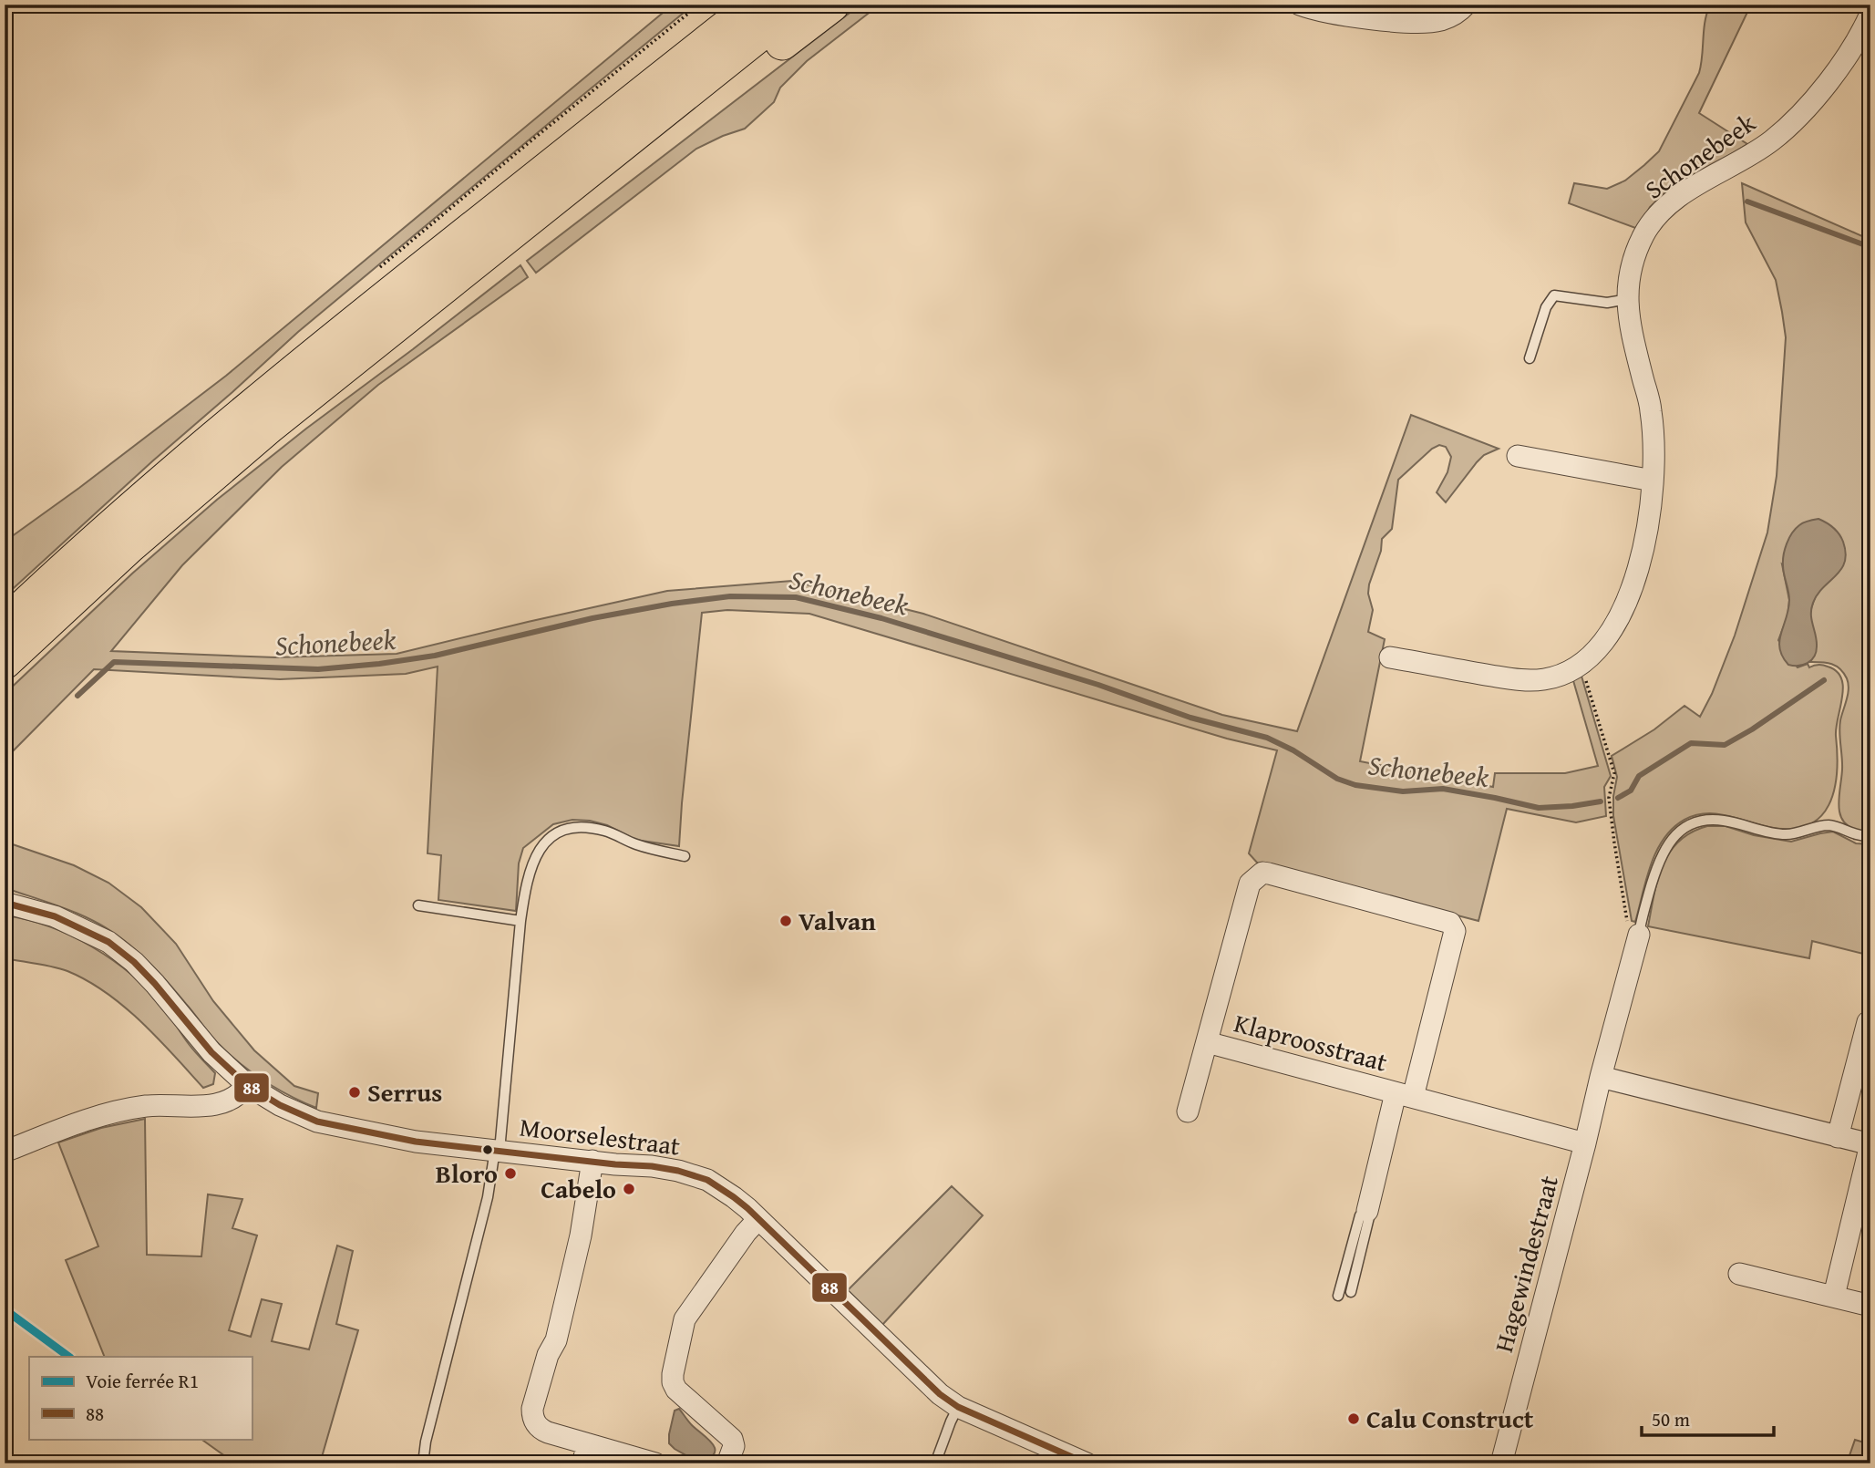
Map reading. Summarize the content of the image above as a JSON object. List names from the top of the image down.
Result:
{
  "streets": {
    "street": [
      "Schonebeek",
      "Klaproosstraat",
      "Moorselestraat",
      "Hagewindestraat"
    ]
  },
  "crossings": [
    ["Klaproosstraat", "Hagewindestraat"]
  ],
  "water": ["Schonebeek"],
  "places": [
    "Valvan",
    "Serrus",
    "Bloro",
    "Cabelo",
    "Calu Construct"
  ],
  "lines": ["transit line 88", "rail line R1"],
  "legend": ["Voie ferrée R1", "88"],
  "scale_bar": "50 m"
}
